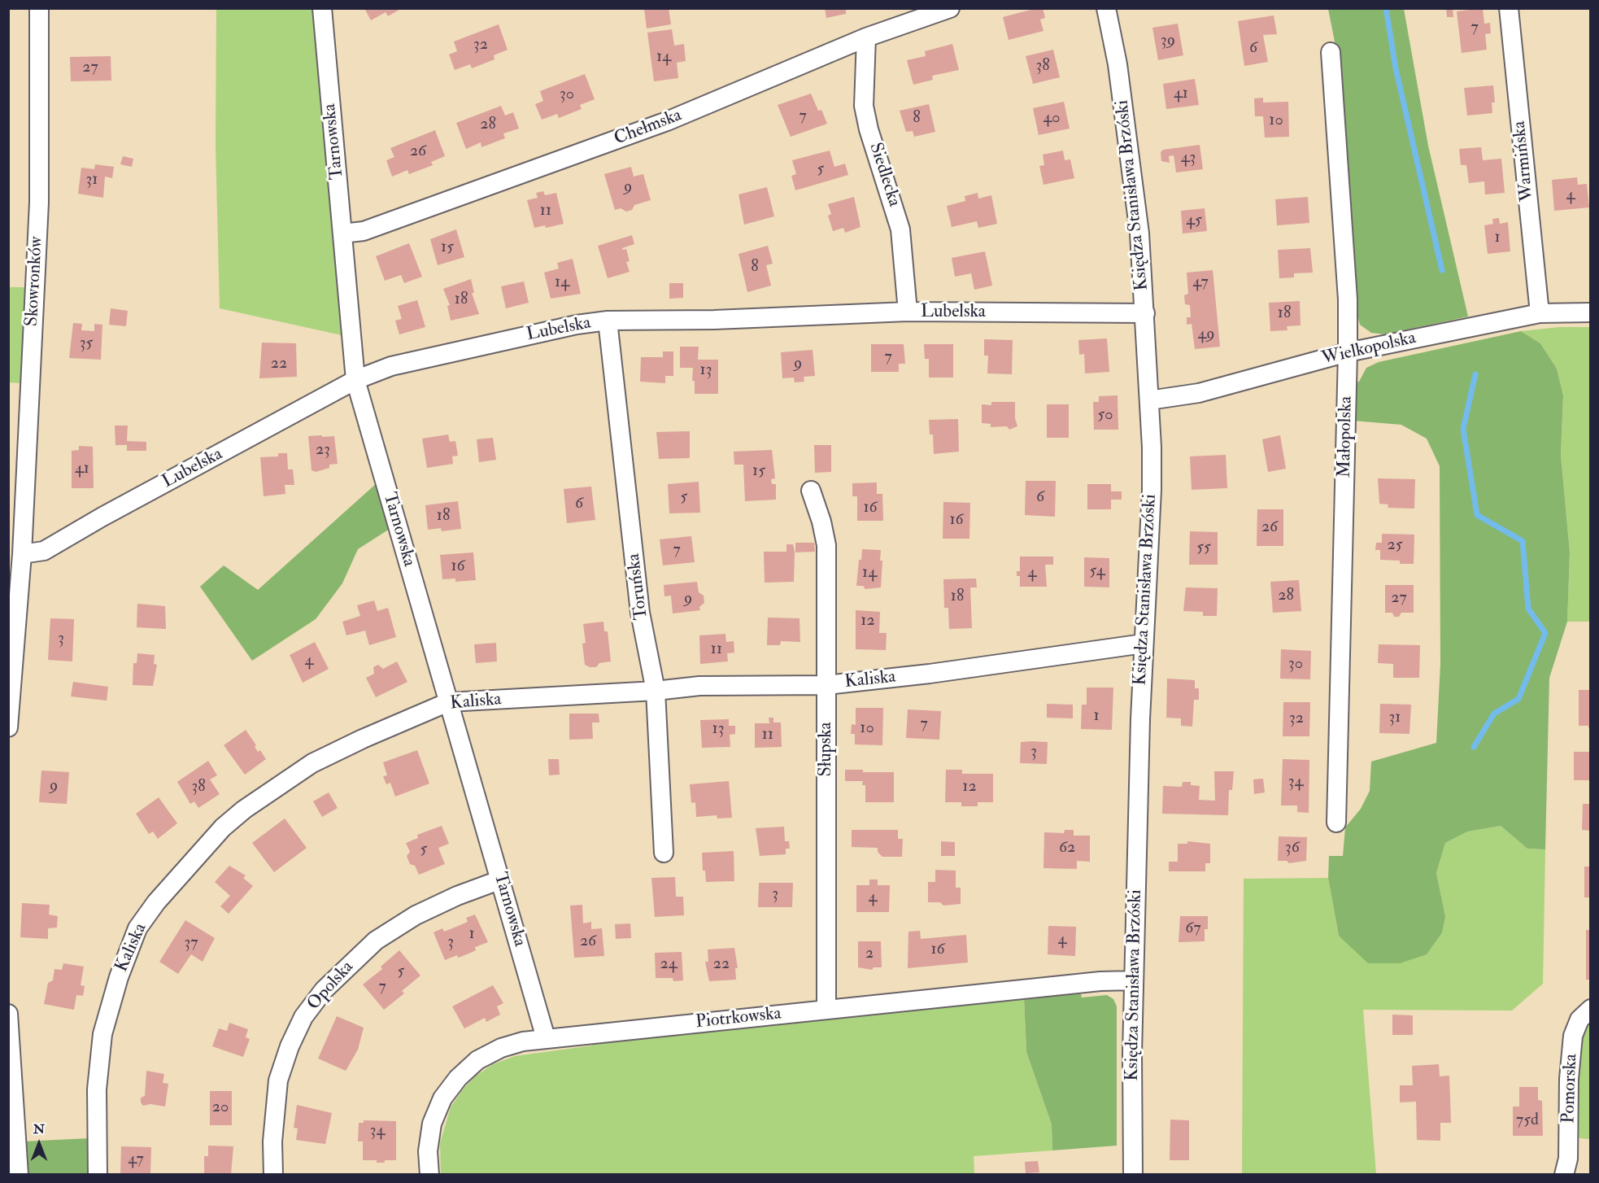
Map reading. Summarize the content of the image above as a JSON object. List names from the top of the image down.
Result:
{
  "streets": {
    "street": [
      "Chełmska",
      "Tarnowska",
      "Warmińska",
      "Siedlecka",
      "Księdza Stanisława Brzóski",
      "Skowronków",
      "Lubelska",
      "Wielkopolska",
      "Małopolska",
      "Toruńska",
      "Kaliska",
      "Słupska",
      "Opolska",
      "Piotrkowska",
      "Pomorska"
    ]
  },
  "crossings": [
    ["Chełmska", "Tarnowska"],
    ["Chełmska", "Siedlecka"],
    ["Tarnowska", "Lubelska"],
    ["Tarnowska", "Kaliska"],
    ["Tarnowska", "Opolska"],
    ["Tarnowska", "Piotrkowska"],
    ["Warmińska", "Wielkopolska"],
    ["Siedlecka", "Lubelska"],
    ["Księdza Stanisława Brzóski", "Lubelska"],
    ["Księdza Stanisława Brzóski", "Wielkopolska"],
    ["Księdza Stanisława Brzóski", "Kaliska"],
    ["Księdza Stanisława Brzóski", "Piotrkowska"],
    ["Skowronków", "Lubelska"],
    ["Lubelska", "Toruńska"],
    ["Wielkopolska", "Małopolska"],
    ["Toruńska", "Kaliska"],
    ["Kaliska", "Słupska"],
    ["Słupska", "Piotrkowska"]
  ],
  "house_numbers": [
    "7",
    "39",
    "32",
    "6",
    "14",
    "38",
    "27",
    "41",
    "30",
    "7",
    "8",
    "40",
    "10",
    "28",
    "26",
    "43",
    "5",
    "31",
    "9",
    "4",
    "11",
    "45",
    "1",
    "15",
    "8",
    "14",
    "47",
    "18",
    "18",
    "49",
    "35",
    "7",
    "22",
    "9",
    "13",
    "50",
    "23",
    "41",
    "15",
    "5",
    "6",
    "6",
    "16",
    "18",
    "16",
    "26",
    "25",
    "55",
    "7",
    "16",
    "54",
    "14",
    "4",
    "28",
    "18",
    "27",
    "9",
    "12",
    "3",
    "11",
    "4",
    "30",
    "1",
    "31",
    "32",
    "7",
    "10",
    "13",
    "11",
    "3",
    "34",
    "9",
    "38",
    "12",
    "62",
    "36",
    "5",
    "3",
    "4",
    "67",
    "1",
    "4",
    "26",
    "3",
    "37",
    "16",
    "2",
    "24",
    "22",
    "5",
    "7",
    "20",
    "75d",
    "34",
    "47"
  ],
  "north": "top"
}
